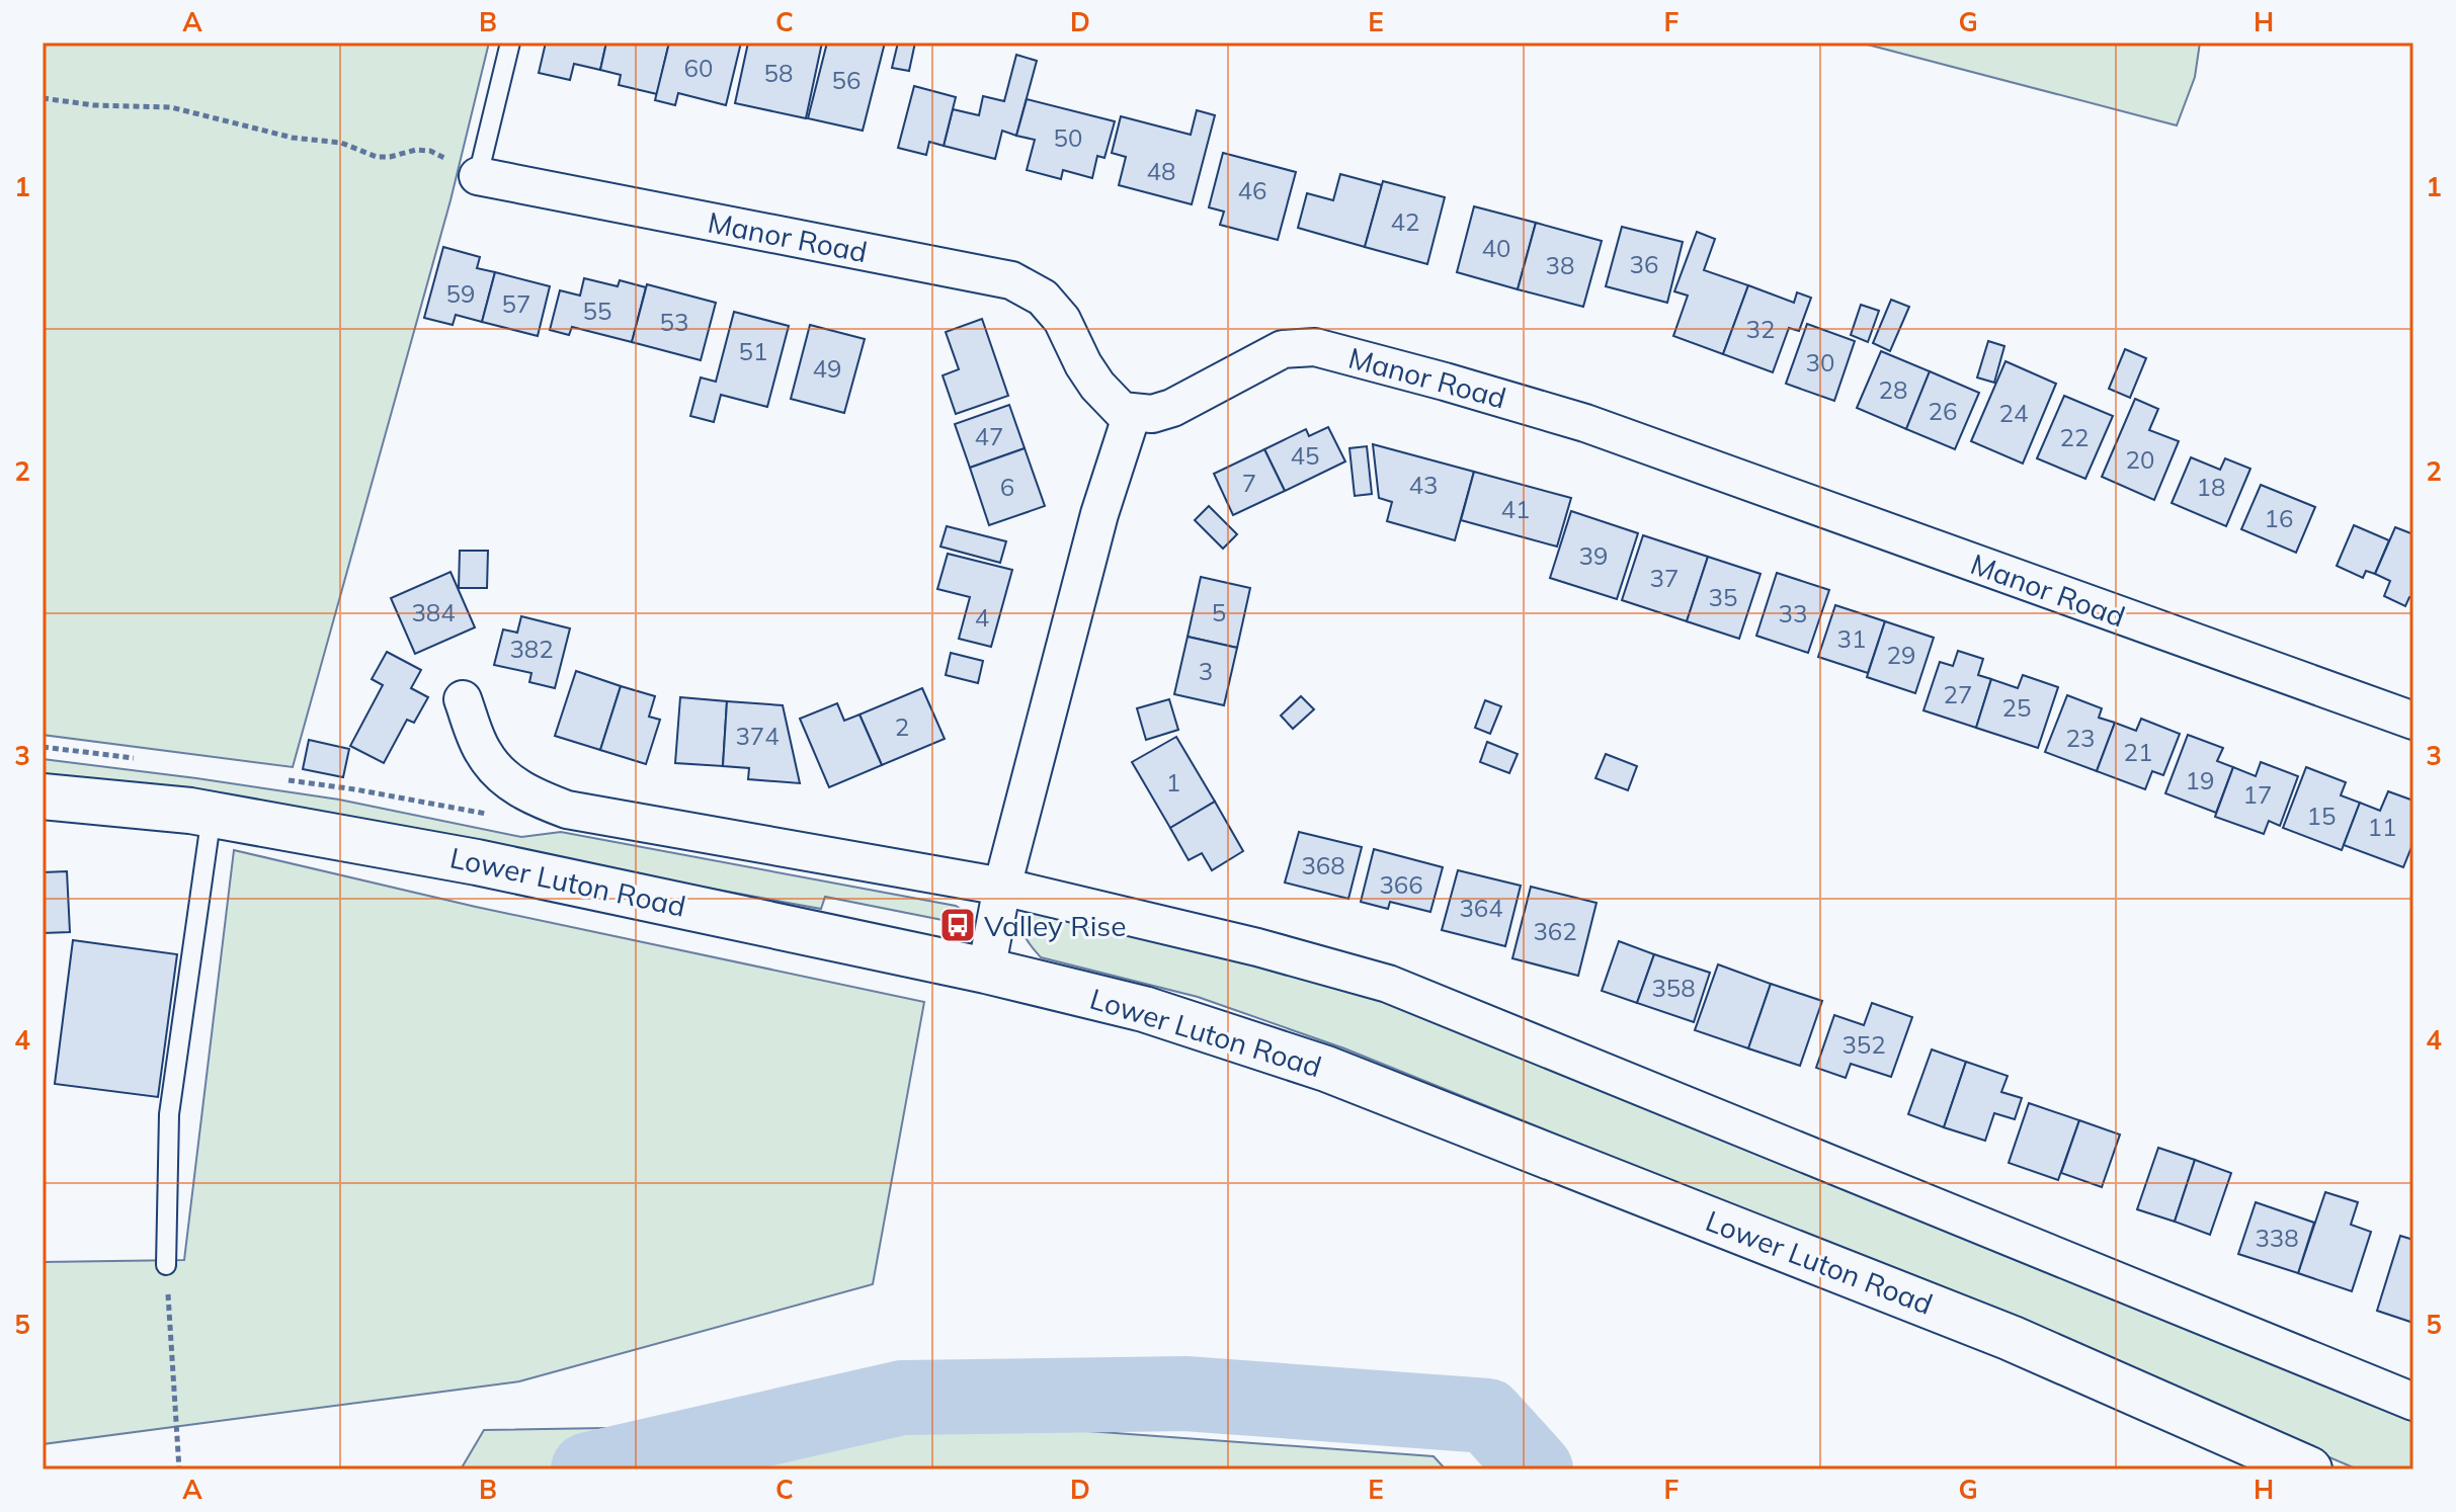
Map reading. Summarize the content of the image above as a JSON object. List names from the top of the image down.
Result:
{
  "streets": {
    "main road": ["Lower Luton Road"],
    "street": ["Manor Road"]
  },
  "places": {
    "bus stop": ["Valley Rise"]
  },
  "house_numbers": [
    "60",
    "58",
    "56",
    "50",
    "48",
    "46",
    "42",
    "40",
    "36",
    "38",
    "59",
    "57",
    "55",
    "53",
    "32",
    "51",
    "30",
    "49",
    "28",
    "26",
    "24",
    "47",
    "22",
    "45",
    "20",
    "7",
    "43",
    "6",
    "18",
    "41",
    "16",
    "39",
    "37",
    "35",
    "384",
    "5",
    "33",
    "4",
    "31",
    "382",
    "29",
    "3",
    "27",
    "25",
    "2",
    "374",
    "23",
    "21",
    "19",
    "1",
    "17",
    "15",
    "11",
    "368",
    "366",
    "364",
    "362",
    "358",
    "352",
    "338"
  ],
  "grid": {
    "columns": [
      "A",
      "B",
      "C",
      "D",
      "E",
      "F",
      "G",
      "H"
    ],
    "rows": [
      "1",
      "2",
      "3",
      "4",
      "5"
    ]
  }
}
